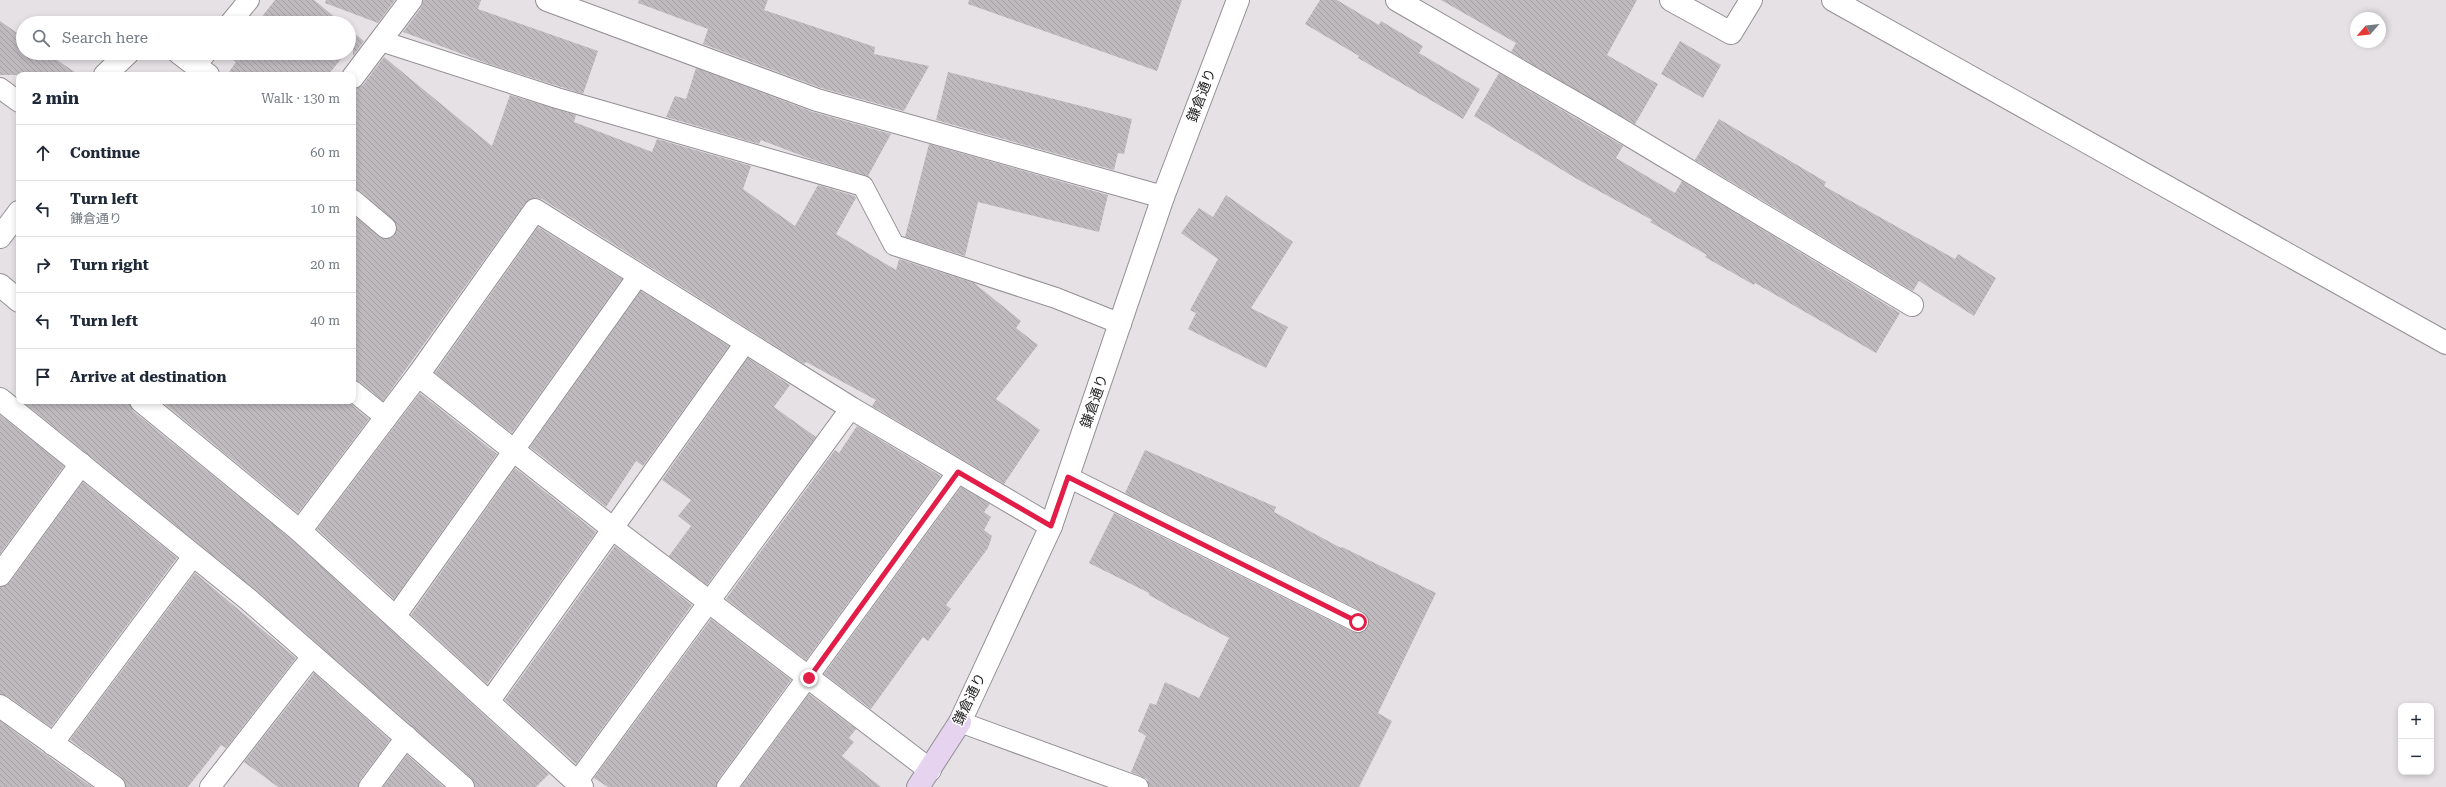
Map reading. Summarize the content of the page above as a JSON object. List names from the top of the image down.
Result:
{
  "streets": {
    "street": ["鎌倉通り"]
  },
  "north": "bottom left",
  "page": {
    "search": "Search here",
    "heading": ["2 min", "Walk · 130 m"],
    "list": [
      ["Continue", "60 m"],
      ["Turn left", "鎌倉通り", "10 m"],
      ["Turn right", "20 m"],
      ["Turn left", "40 m"],
      "Arrive at destination"
    ],
    "map_buttons": ["+", "−"]
  }
}
